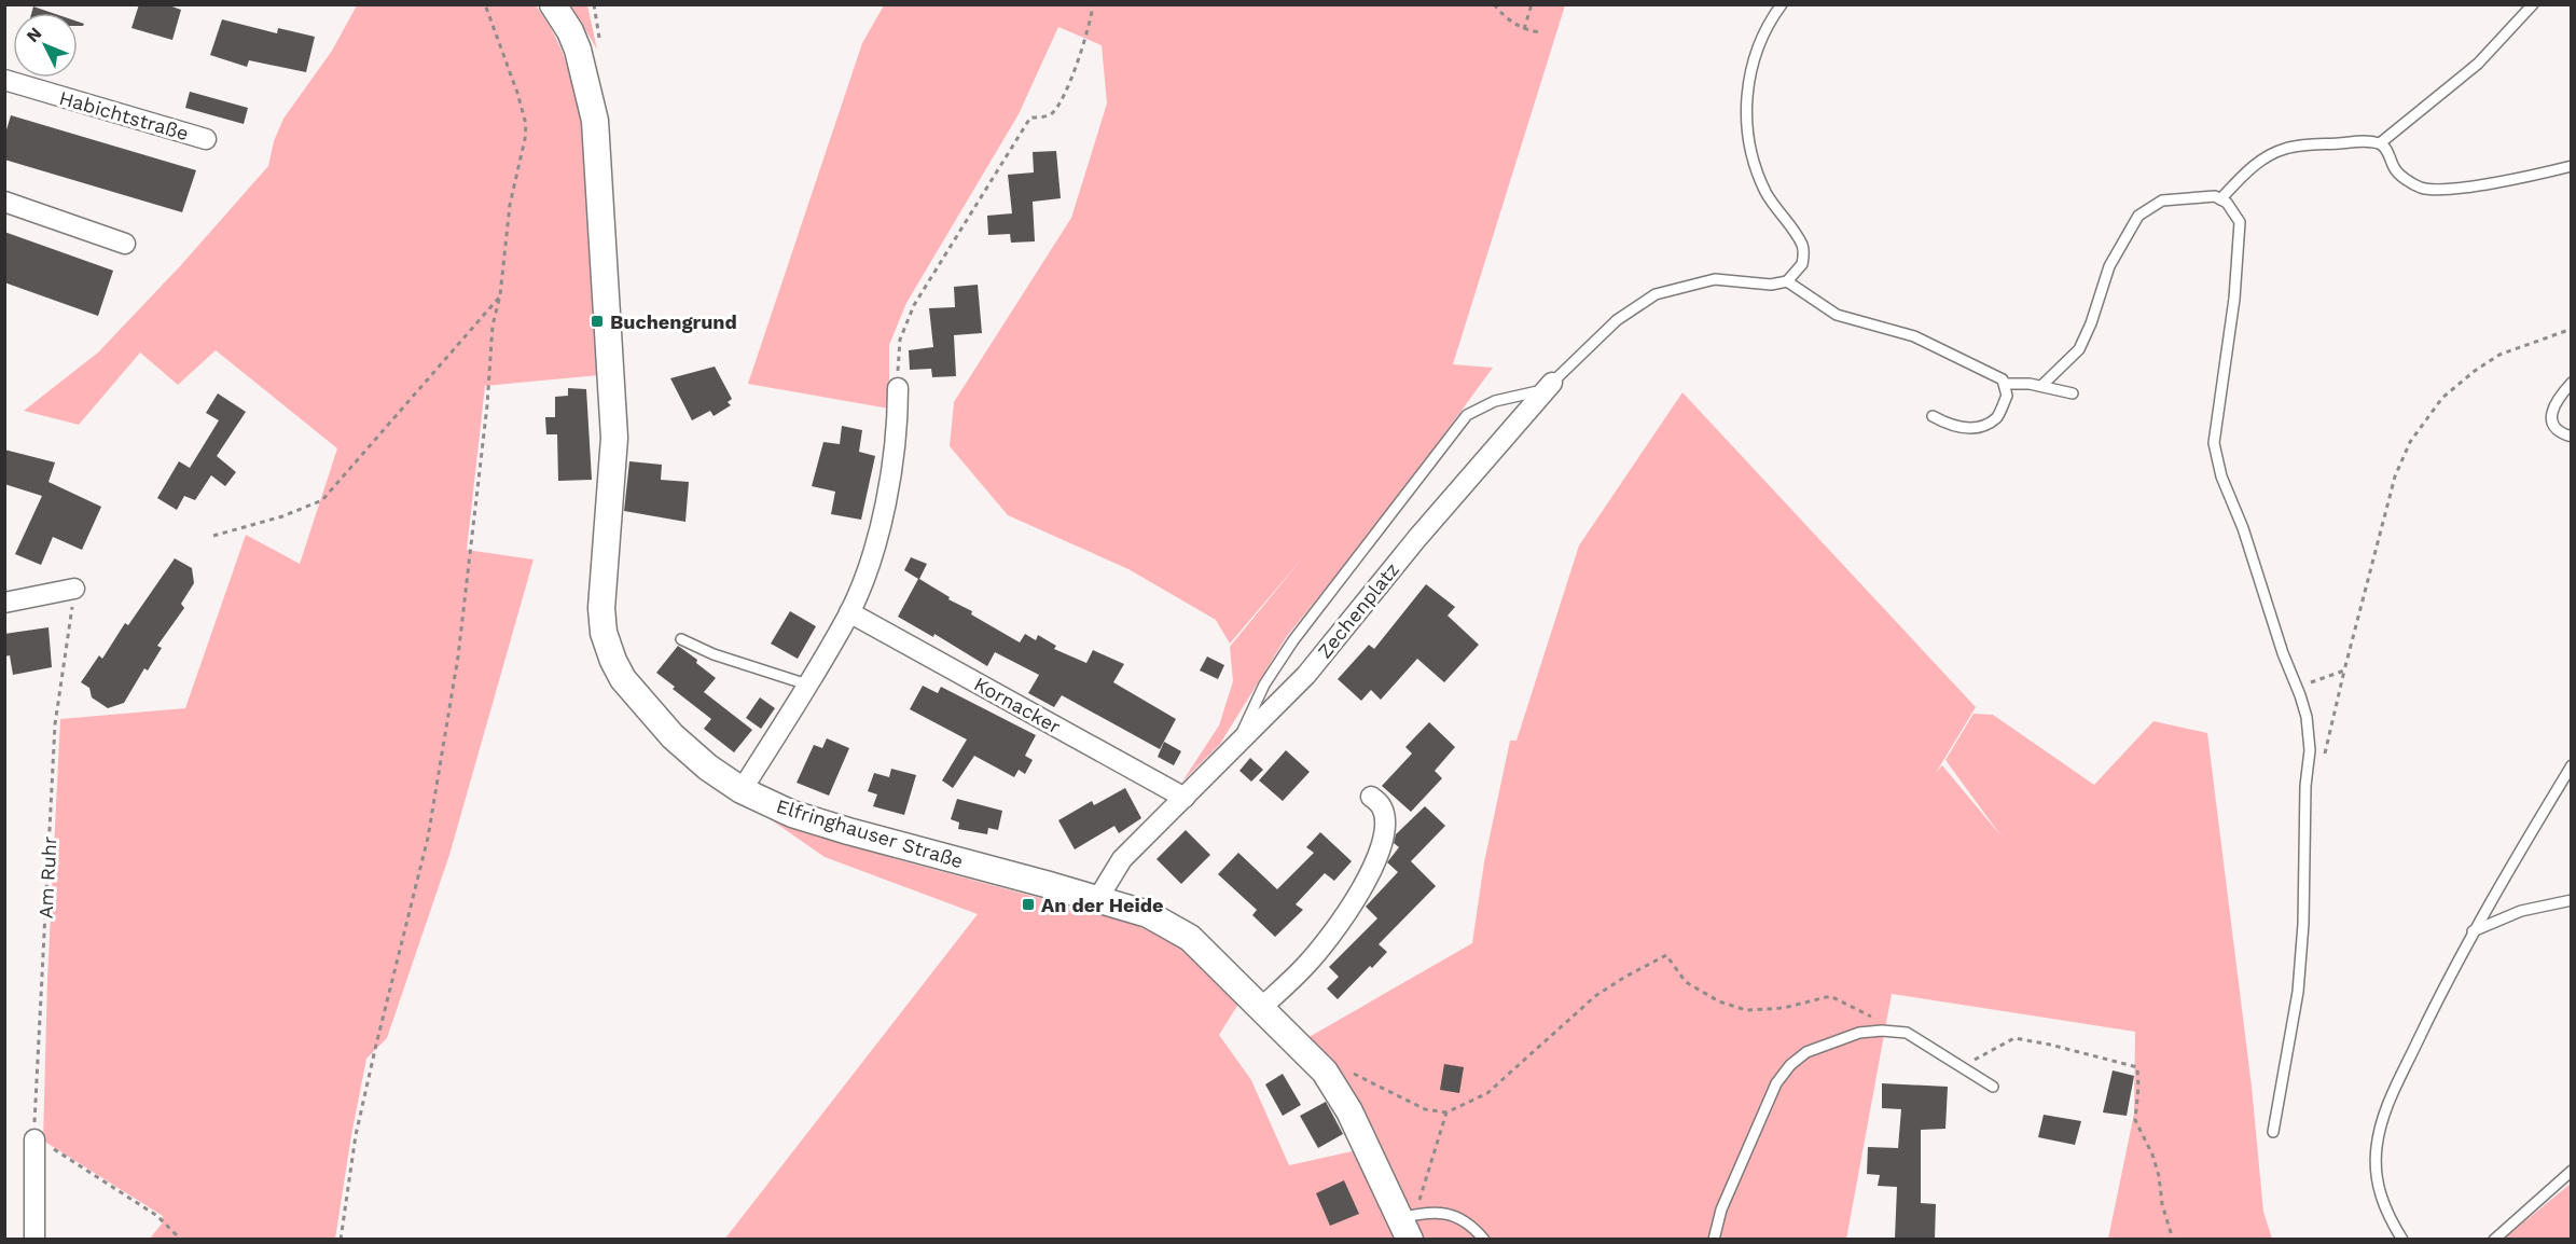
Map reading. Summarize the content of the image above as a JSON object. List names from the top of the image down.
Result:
{
  "streets": {
    "main road": ["Elfringhauser Straße"],
    "street": ["Habichtstraße", "Zechenplatz", "Kornacker"],
    "path": ["Am Ruhr"]
  },
  "crossings": [
    ["Zechenplatz", "Kornacker"],
    ["Zechenplatz", "Elfringhauser Straße"]
  ],
  "places": {
    "transit": ["Buchengrund", "An der Heide"]
  },
  "north": "top left"
}
